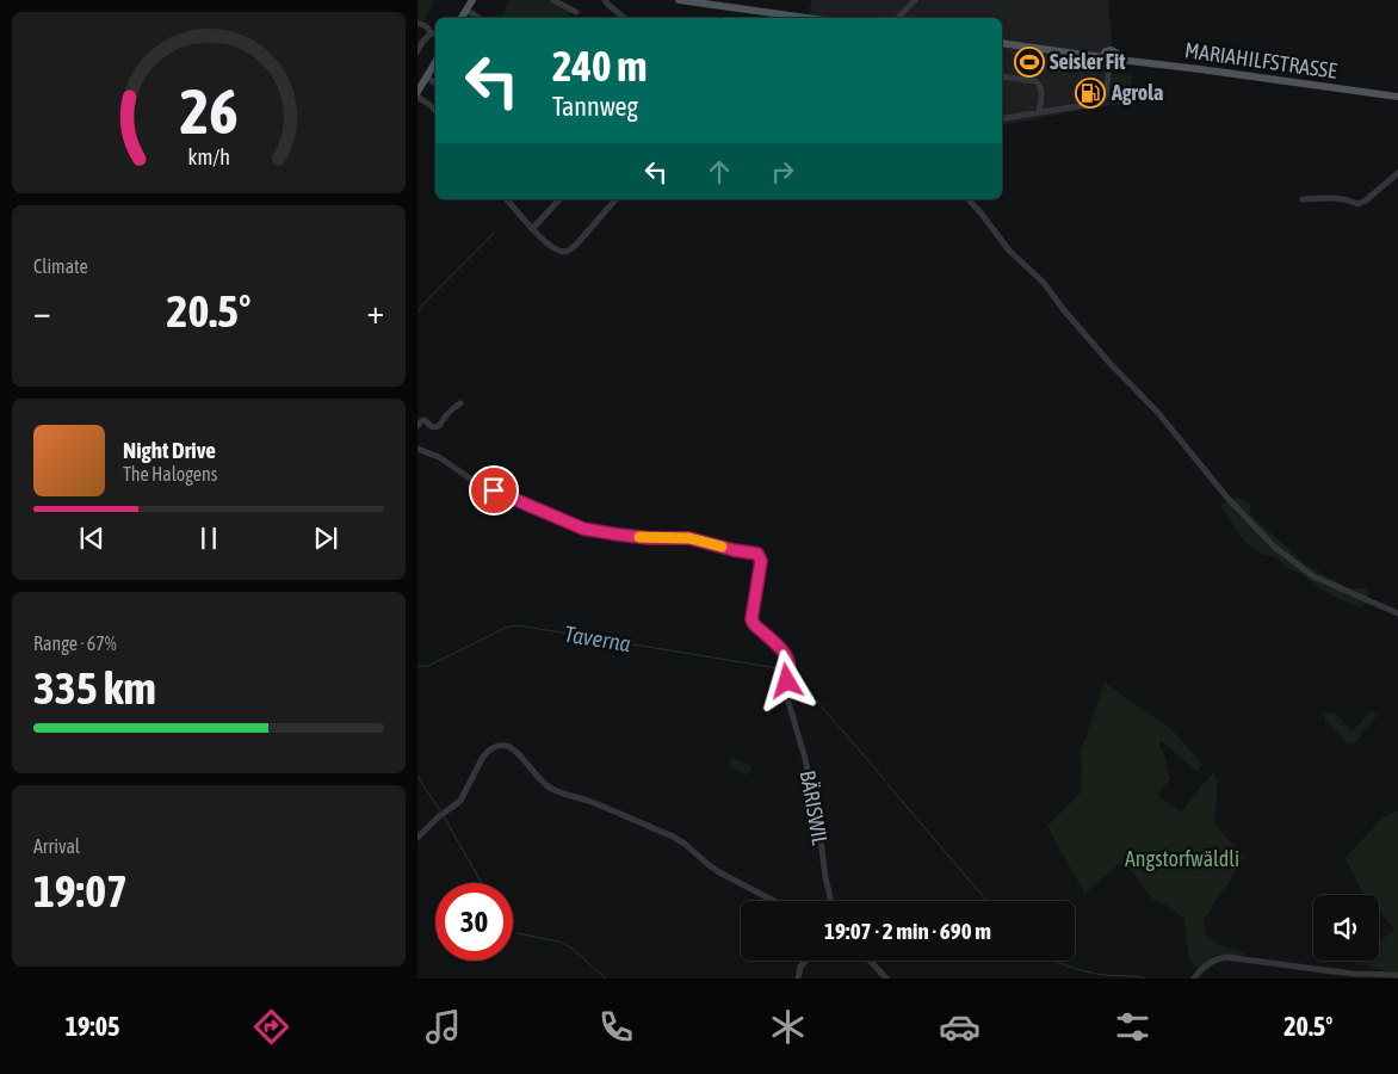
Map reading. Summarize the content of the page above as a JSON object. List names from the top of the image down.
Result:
{
  "streets": {
    "main road": ["MARIAHILFSTRASSE"],
    "street": ["BÄRISWIL"]
  },
  "water": ["Taverna"],
  "parks": ["Angstorfwäldli"],
  "places": {
    "sports": ["Seisler Fit"],
    "fuel station": ["Agrola"]
  },
  "page": {
    "turn": ["240 m", "Tannweg"],
    "tile": [
      "Climate",
      ["Range · 67%", "335 km"],
      ["Arrival", "19:07"]
    ],
    "heat": ["−", "20.5°", "+"],
    "song": ["Night Drive", "The Halogens"],
    "limit": "30",
    "trip": "19:07 · 2 min · 690 m",
    "tabs": ["19:05", "20.5°"],
    "gauge": ["26", "km/h"]
  }
}
